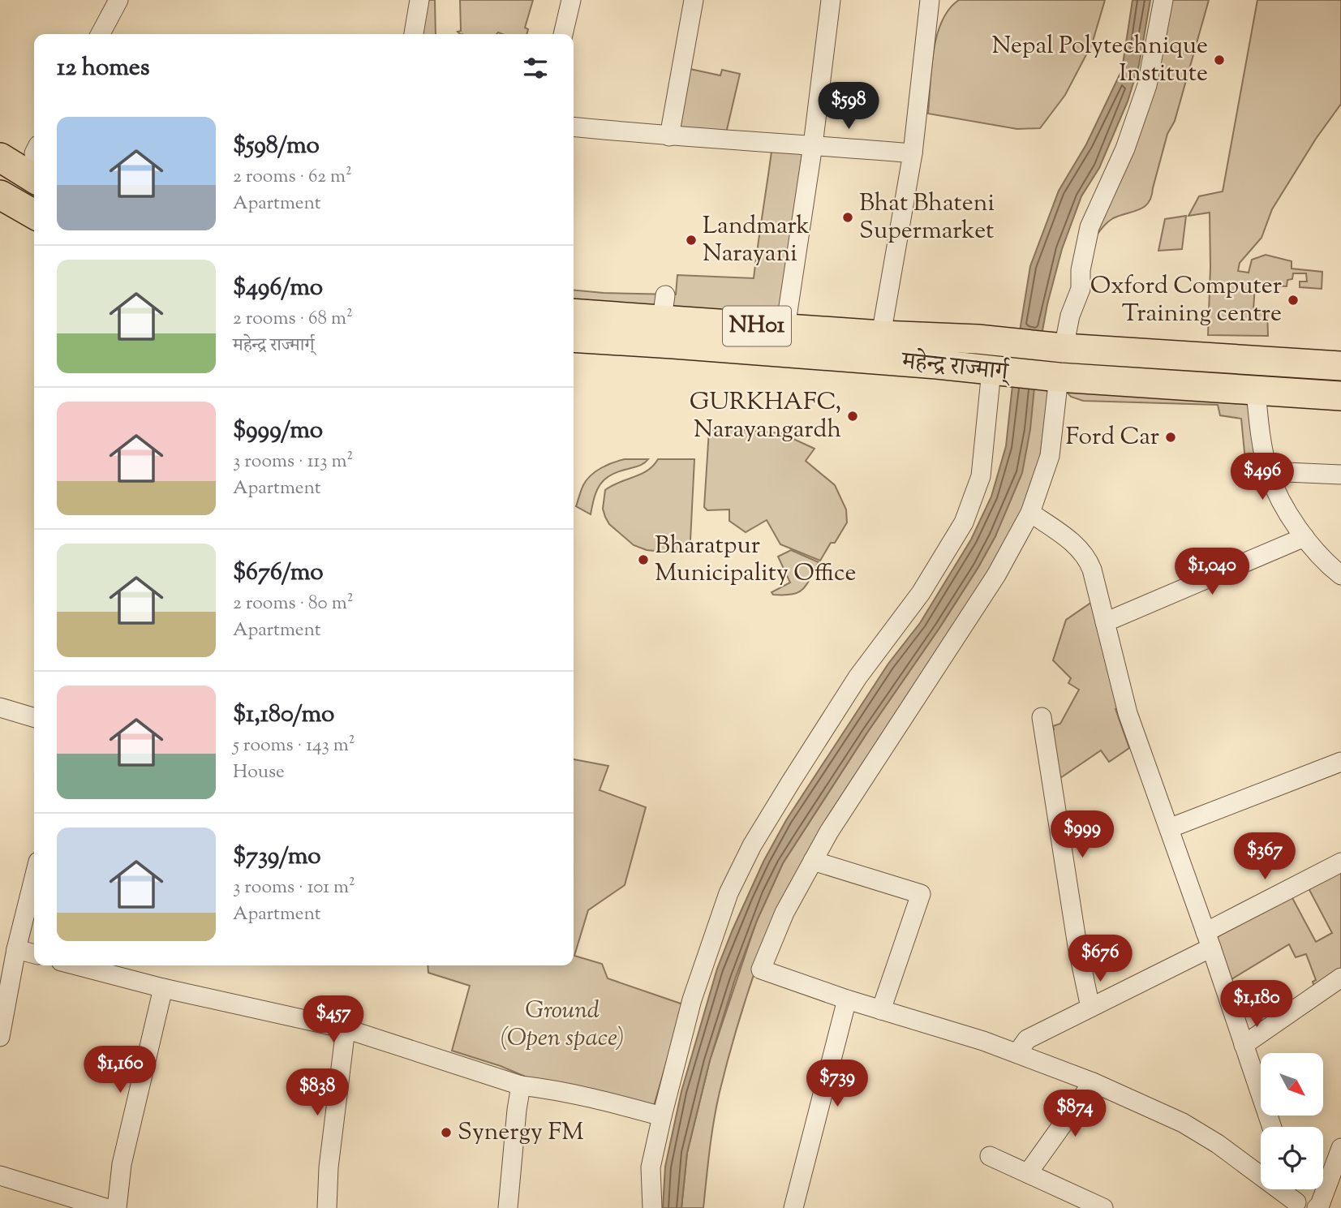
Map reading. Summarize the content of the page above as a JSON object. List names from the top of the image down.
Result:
{
  "streets": {
    "highway": ["NH01", "महेन्द्र राज्मार्ग्"]
  },
  "parks": ["Ground (Open space)"],
  "places": [
    "Nepal Polytechnique Institute",
    "Bhat Bhateni Supermarket",
    "Landmark Narayani",
    "Oxford Computer Training centre",
    "GURKHAFC, Narayangardh",
    "Ford Car",
    "Bharatpur Municipality Office",
    "Synergy FM"
  ],
  "north": "bottom right",
  "page": {
    "heading": "12 homes",
    "price": [
      "$598",
      "$496",
      "$1,040",
      "$999",
      "$367",
      "$676",
      "$1,180",
      "$457",
      "$1,160",
      "$739",
      "$838",
      "$874"
    ],
    "list": [
      {
        "name": "$598/mo",
        "note": "2 rooms · 62 m² · Apartment"
      },
      {
        "name": "$496/mo",
        "note": "2 rooms · 68 m² · महेन्द्र राज्मार्ग्"
      },
      {
        "name": "$999/mo",
        "note": "3 rooms · 113 m² · Apartment"
      },
      {
        "name": "$676/mo",
        "note": "2 rooms · 80 m² · Apartment"
      },
      {
        "name": "$1,180/mo",
        "note": "5 rooms · 143 m² · House"
      },
      {
        "name": "$739/mo",
        "note": "3 rooms · 101 m² · Apartment"
      }
    ]
  }
}
